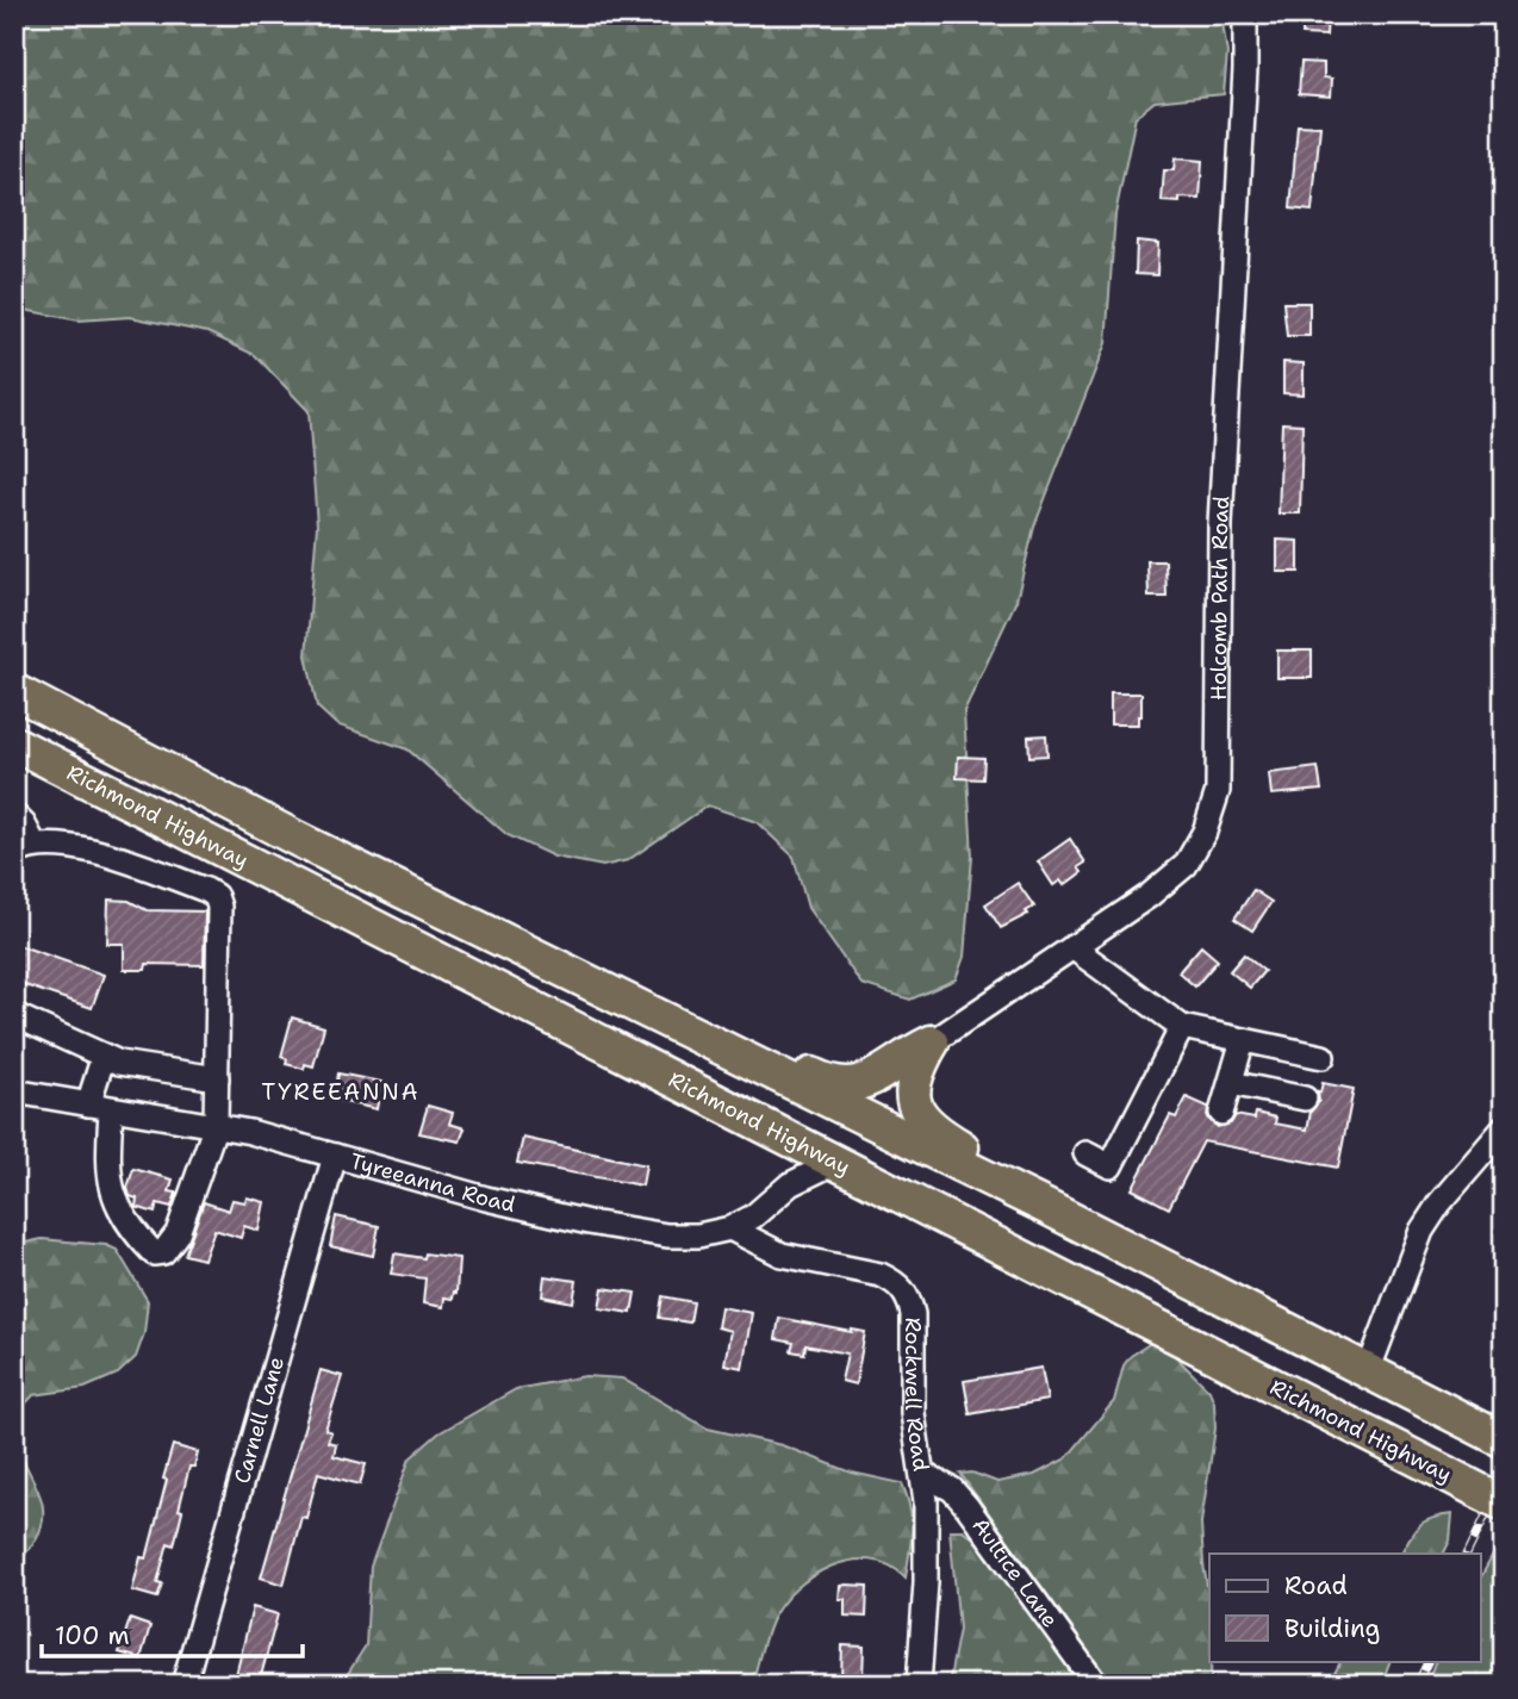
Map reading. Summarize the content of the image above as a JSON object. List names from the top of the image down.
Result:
{
  "streets": {
    "highway": ["Richmond Highway"],
    "street": [
      "Holcomb Path Road",
      "Tyreeanna Road",
      "Rockwell Road",
      "Carnell Lane",
      "Aultice Lane"
    ]
  },
  "crossings": [
    ["Richmond Highway", "Tyreeanna Road"],
    ["Tyreeanna Road", "Rockwell Road"],
    ["Tyreeanna Road", "Carnell Lane"],
    ["Rockwell Road", "Aultice Lane"]
  ],
  "districts": ["TYREEANNA"],
  "legend": ["Road", "Building"],
  "scale_bar": "100 m"
}
